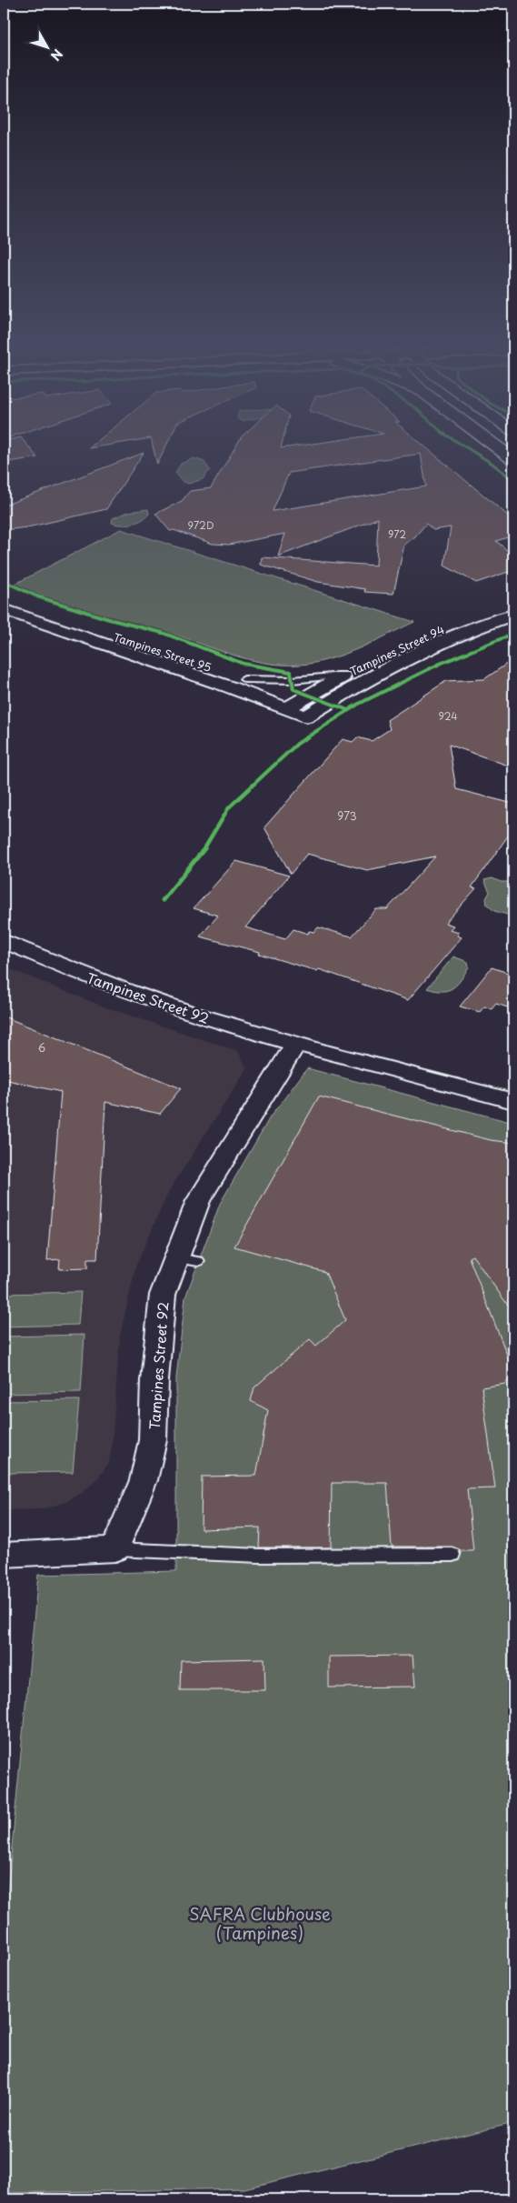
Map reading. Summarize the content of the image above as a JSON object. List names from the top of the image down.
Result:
{
  "streets": {
    "street": ["Tampines Street 94", "Tampines Street 95", "Tampines Street 92"]
  },
  "crossings": [
    ["Tampines Street 94", "Tampines Street 95"]
  ],
  "parks": ["SAFRA Clubhouse (Tampines)"],
  "house_numbers": [
    "972D",
    "972",
    "924",
    "973",
    "6"
  ],
  "north": "bottom right"
}
